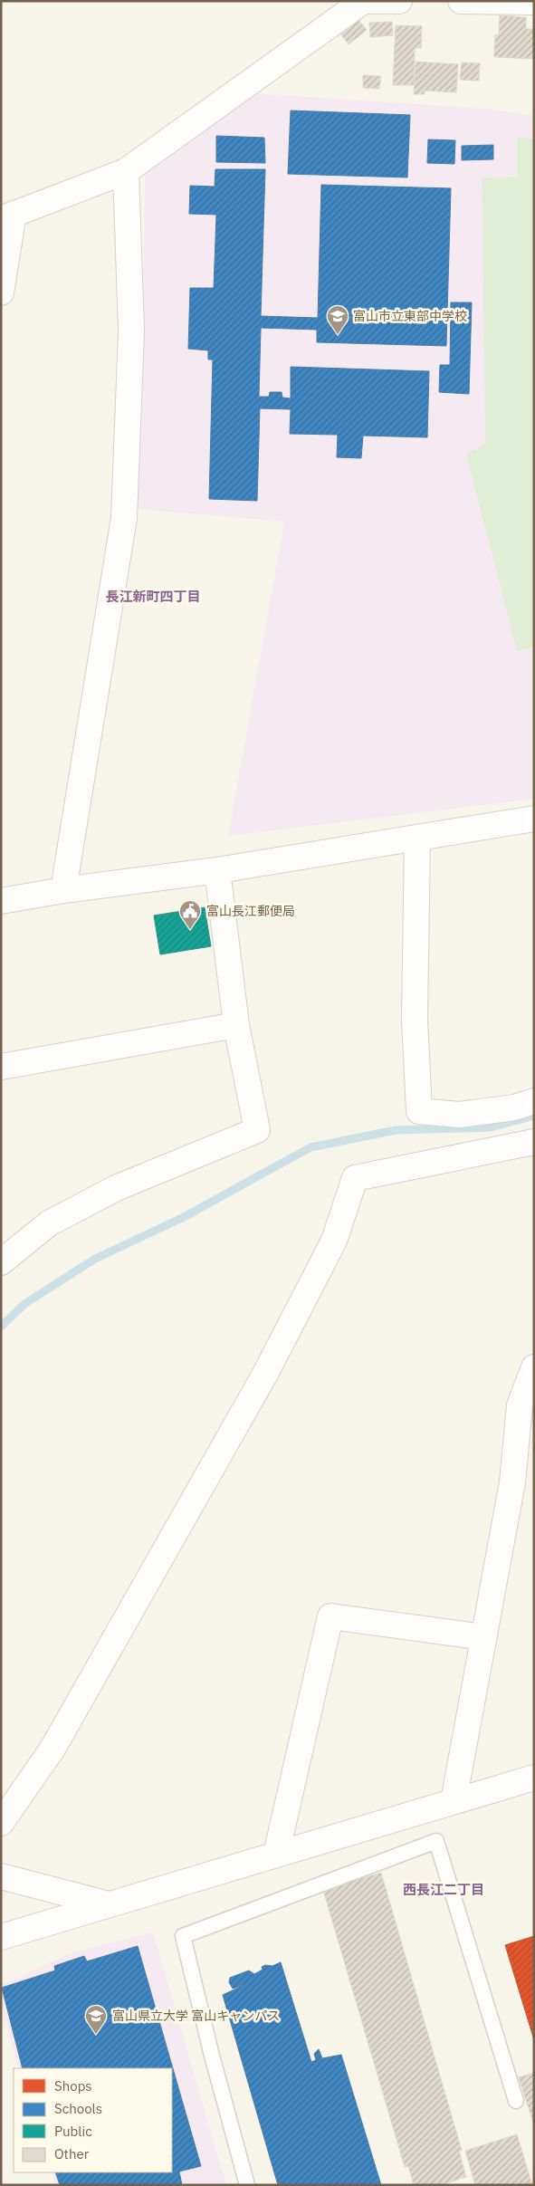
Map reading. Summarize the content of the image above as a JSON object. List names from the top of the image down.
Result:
{
  "districts": ["長江新町四丁目", "西長江二丁目"],
  "places": {
    "school or university": ["富山市立東部中学校", "富山県立大学 富山キャンパス"],
    "public building": ["富山長江郵便局"]
  },
  "legend": [
    "Shops",
    "Schools",
    "Public",
    "Other"
  ]
}
